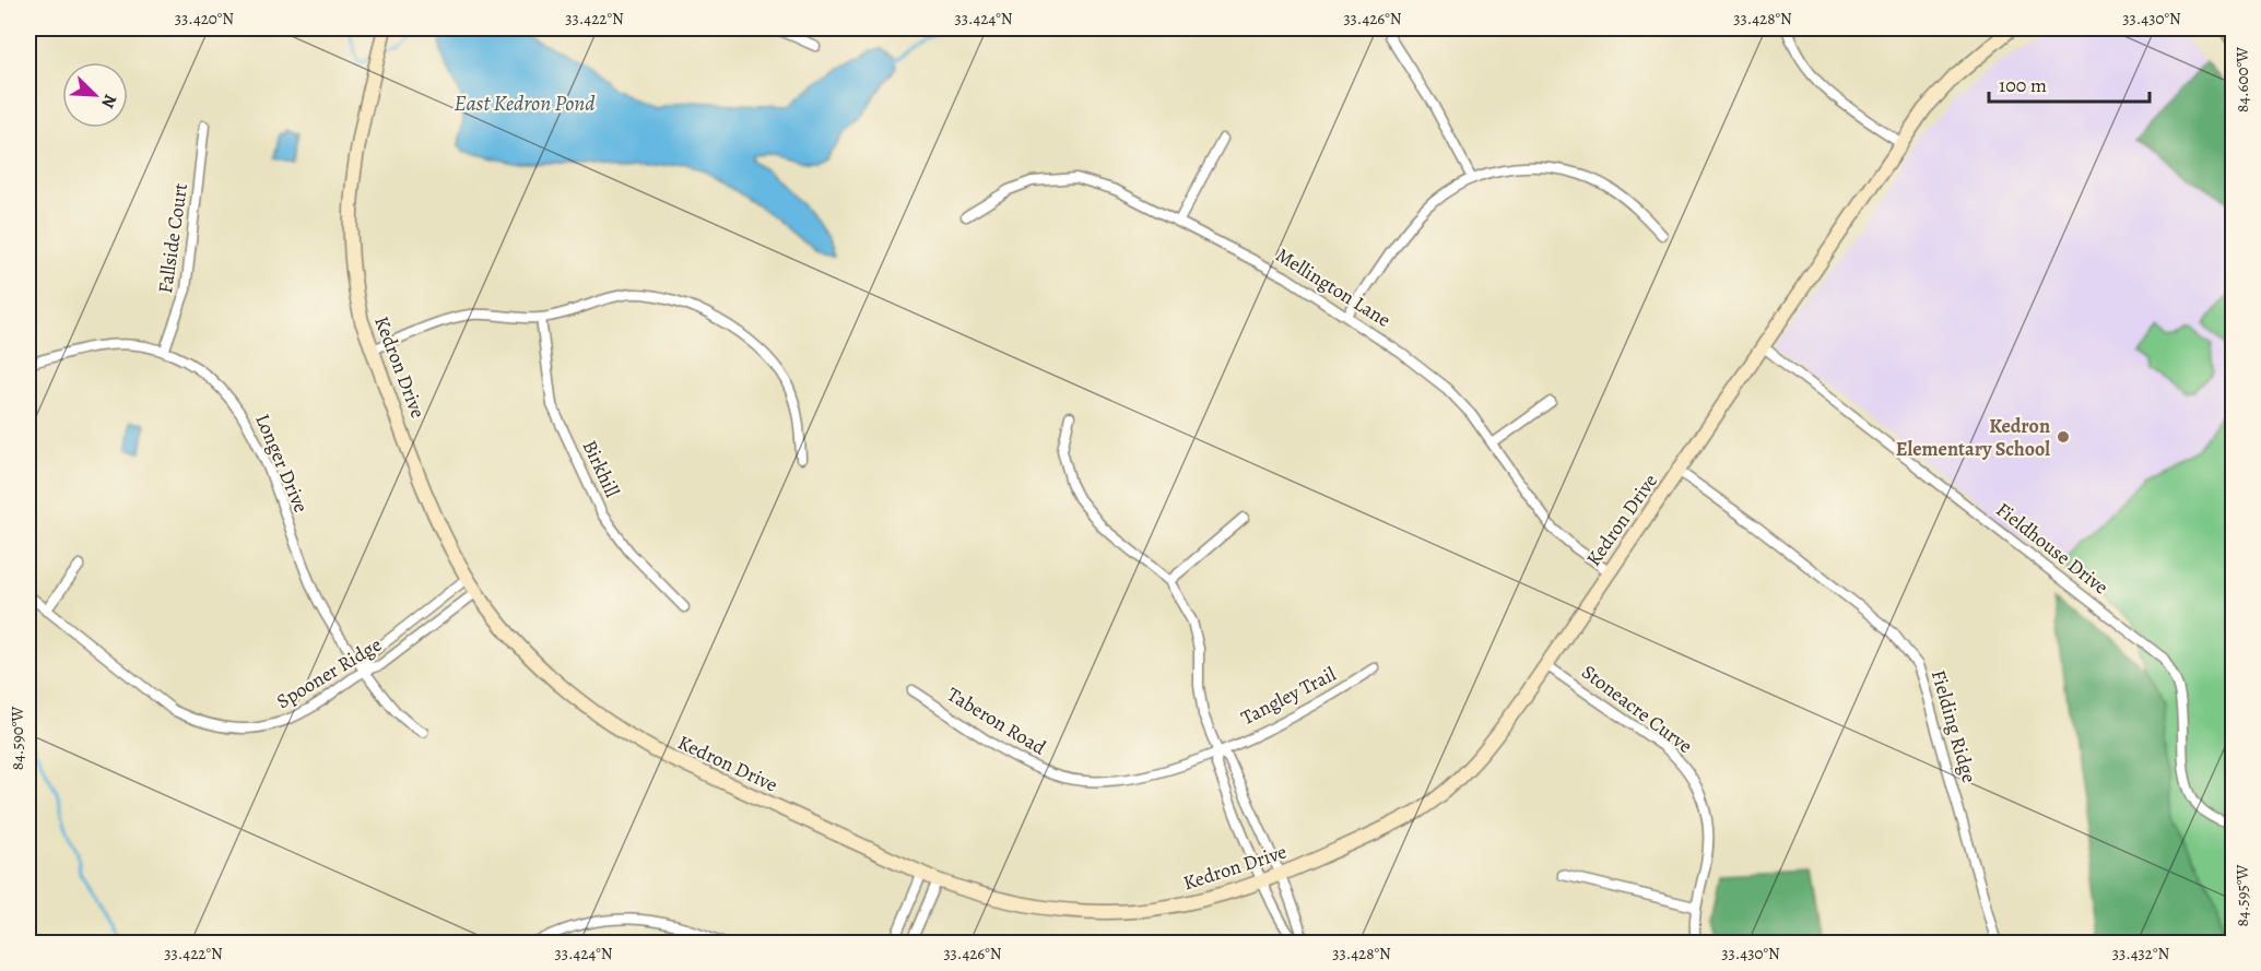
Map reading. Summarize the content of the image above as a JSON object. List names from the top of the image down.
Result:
{
  "streets": {
    "street": [
      "Fallside Court",
      "Mellington Lane",
      "Kedron Drive",
      "Longer Drive",
      "Birkhill",
      "Fieldhouse Drive",
      "Spooner Ridge",
      "Tangley Trail",
      "Stoneacre Curve",
      "Taberon Road",
      "Fielding Ridge"
    ]
  },
  "crossings": [
    ["Fallside Court", "Longer Drive"],
    ["Mellington Lane", "Kedron Drive"],
    ["Kedron Drive", "Fieldhouse Drive"],
    ["Kedron Drive", "Spooner Ridge"],
    ["Kedron Drive", "Stoneacre Curve"],
    ["Kedron Drive", "Fielding Ridge"],
    ["Longer Drive", "Spooner Ridge"],
    ["Tangley Trail", "Taberon Road"]
  ],
  "water": ["East Kedron Pond"],
  "places": ["Kedron Elementary School"],
  "scale_bar": "100 m",
  "north": "bottom right",
  "coordinates": [
    "33.420°N",
    "33.422°N",
    "33.424°N",
    "33.426°N",
    "33.428°N",
    "33.430°N",
    "84.600°W",
    "84.590°W",
    "84.595°W",
    "33.432°N"
  ]
}
